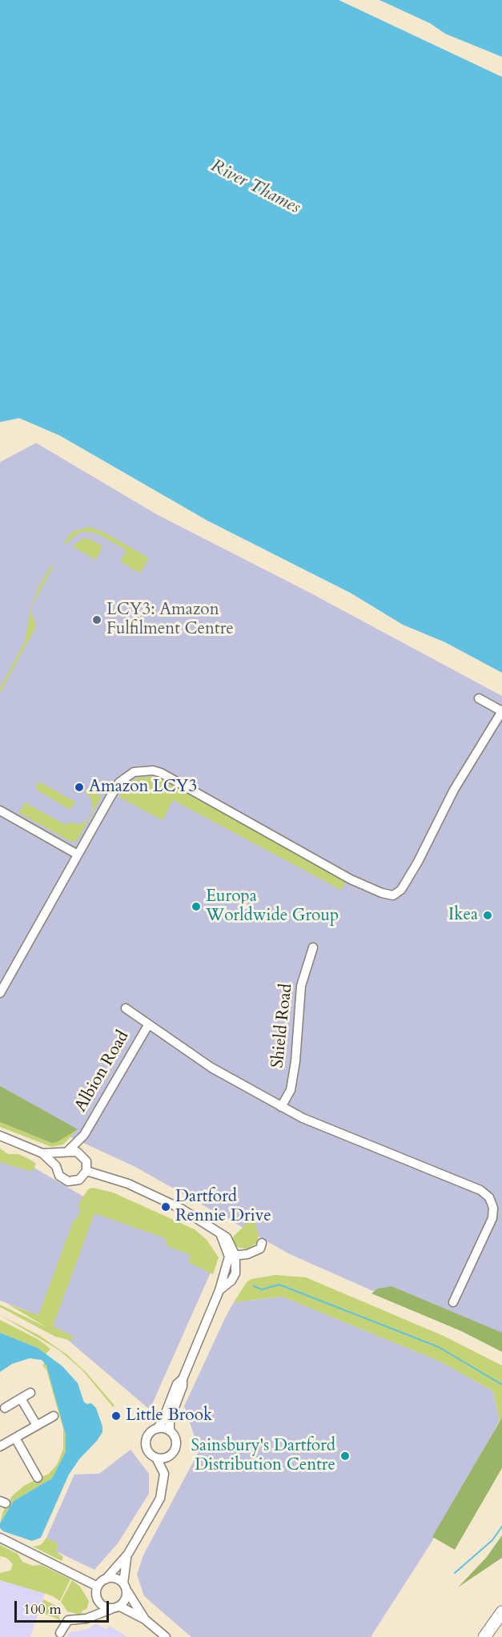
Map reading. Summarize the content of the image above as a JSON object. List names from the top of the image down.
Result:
{
  "streets": {
    "street": ["Shield Road", "Albion Road"]
  },
  "water": ["River Thames"],
  "places": [
    "LCY3: Amazon Fulfilment Centre",
    "Amazon LCY3",
    "Europa Worldwide Group",
    "Ikea",
    "Dartford Rennie Drive",
    "Little Brook",
    "Sainsbury's Dartford Distribution Centre"
  ],
  "scale_bar": "100 m"
}
